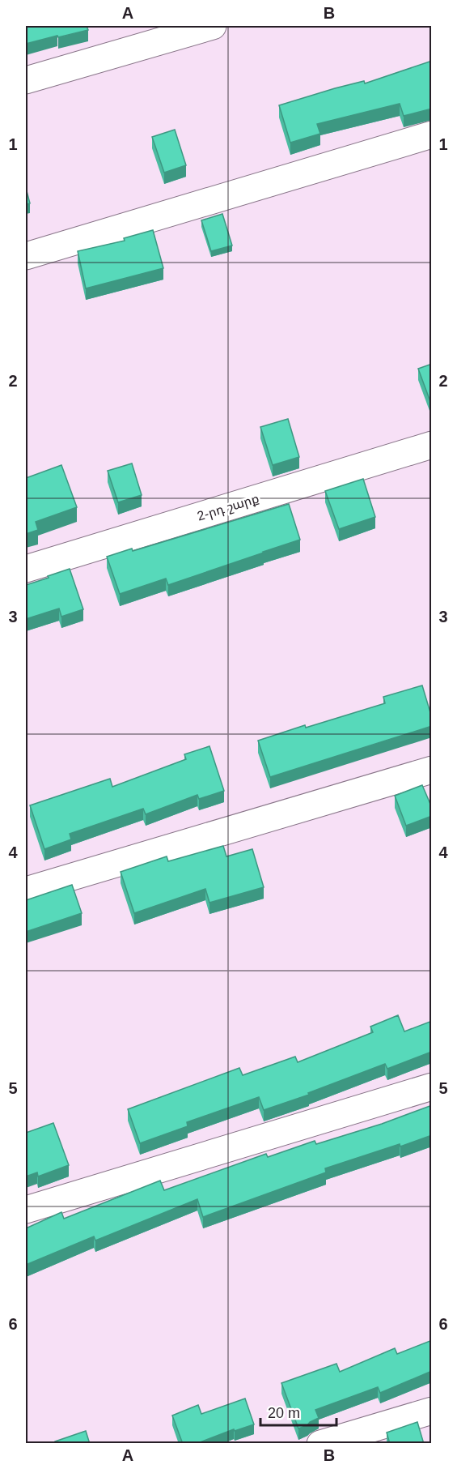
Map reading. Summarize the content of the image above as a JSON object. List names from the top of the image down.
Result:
{
  "streets": {
    "street": ["2-րդ շարք"]
  },
  "scale_bar": "20 m",
  "grid": {
    "columns": ["A", "B"],
    "rows": [
      "1",
      "2",
      "3",
      "4",
      "5",
      "6"
    ]
  }
}
